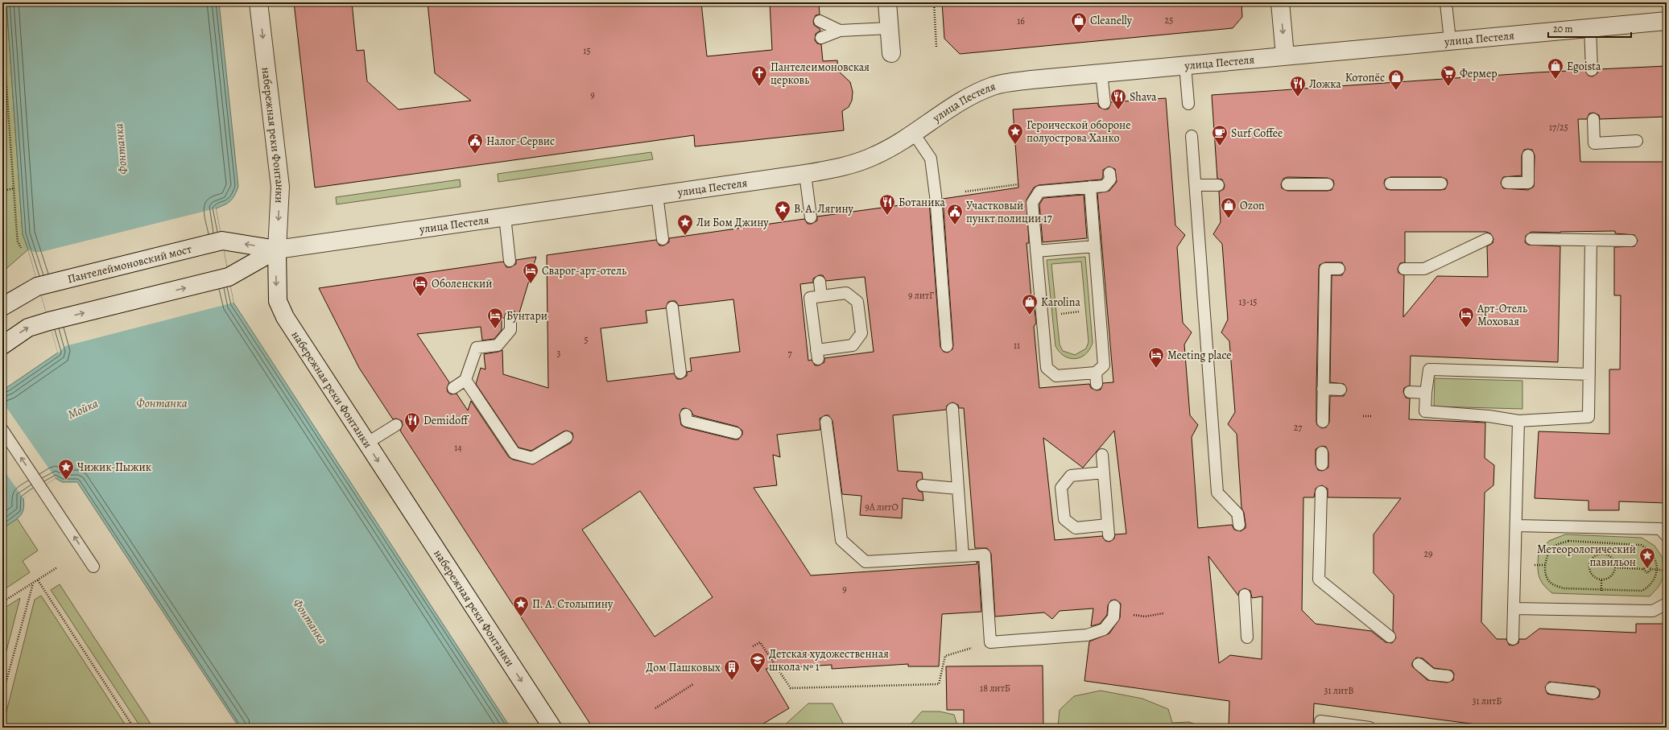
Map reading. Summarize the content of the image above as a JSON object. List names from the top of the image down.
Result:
{
  "streets": {
    "street": ["улица Пестеля", "набережная реки Фонтанки", "Пантелеймоновский мост"]
  },
  "crossings": [
    ["улица Пестеля", "набережная реки Фонтанки"],
    ["улица Пестеля", "Пантелеймоновский мост"]
  ],
  "one_way": ["набережная реки Фонтанки"],
  "water": ["Фонтанка", "Мойка"],
  "places": {
    "shop": [
      "Cleanelly",
      "Egoista",
      "Котопёс",
      "Ozon",
      "Karolina"
    ],
    "church": ["Пантелеимоновская церковь"],
    "supermarket": ["Фермер"],
    "restaurant": [
      "Ложка",
      "Shava",
      "Ботаника",
      "Demidoff"
    ],
    "place": [
      "Героической обороне полуострова Ханко",
      "В. А. Лягину",
      "Ли Бом Джину",
      "Чижик-Пыжик",
      "Метеорологический павильон",
      "П. А. Столыпину"
    ],
    "cafe": ["Surf Coffee"],
    "public building": ["Налог-Сервис", "Участковый пункт полиции 17"],
    "hotel": [
      "Сварог-арт-отель",
      "Оболенский",
      "Арт-Отель Моховая",
      "Бунтари",
      "Meeting place"
    ],
    "school or university": ["Детская художественная школа № 1"],
    "building": ["Дом Пашковых"]
  },
  "house_numbers": [
    "25",
    "16",
    "15",
    "9",
    "17/25",
    "9 литГ",
    "13-15",
    "5",
    "11",
    "3",
    "7",
    "27",
    "14",
    "9А литО",
    "29",
    "9",
    "18 литБ",
    "31 литВ",
    "31 литБ"
  ],
  "scale_bar": "20 m"
}
